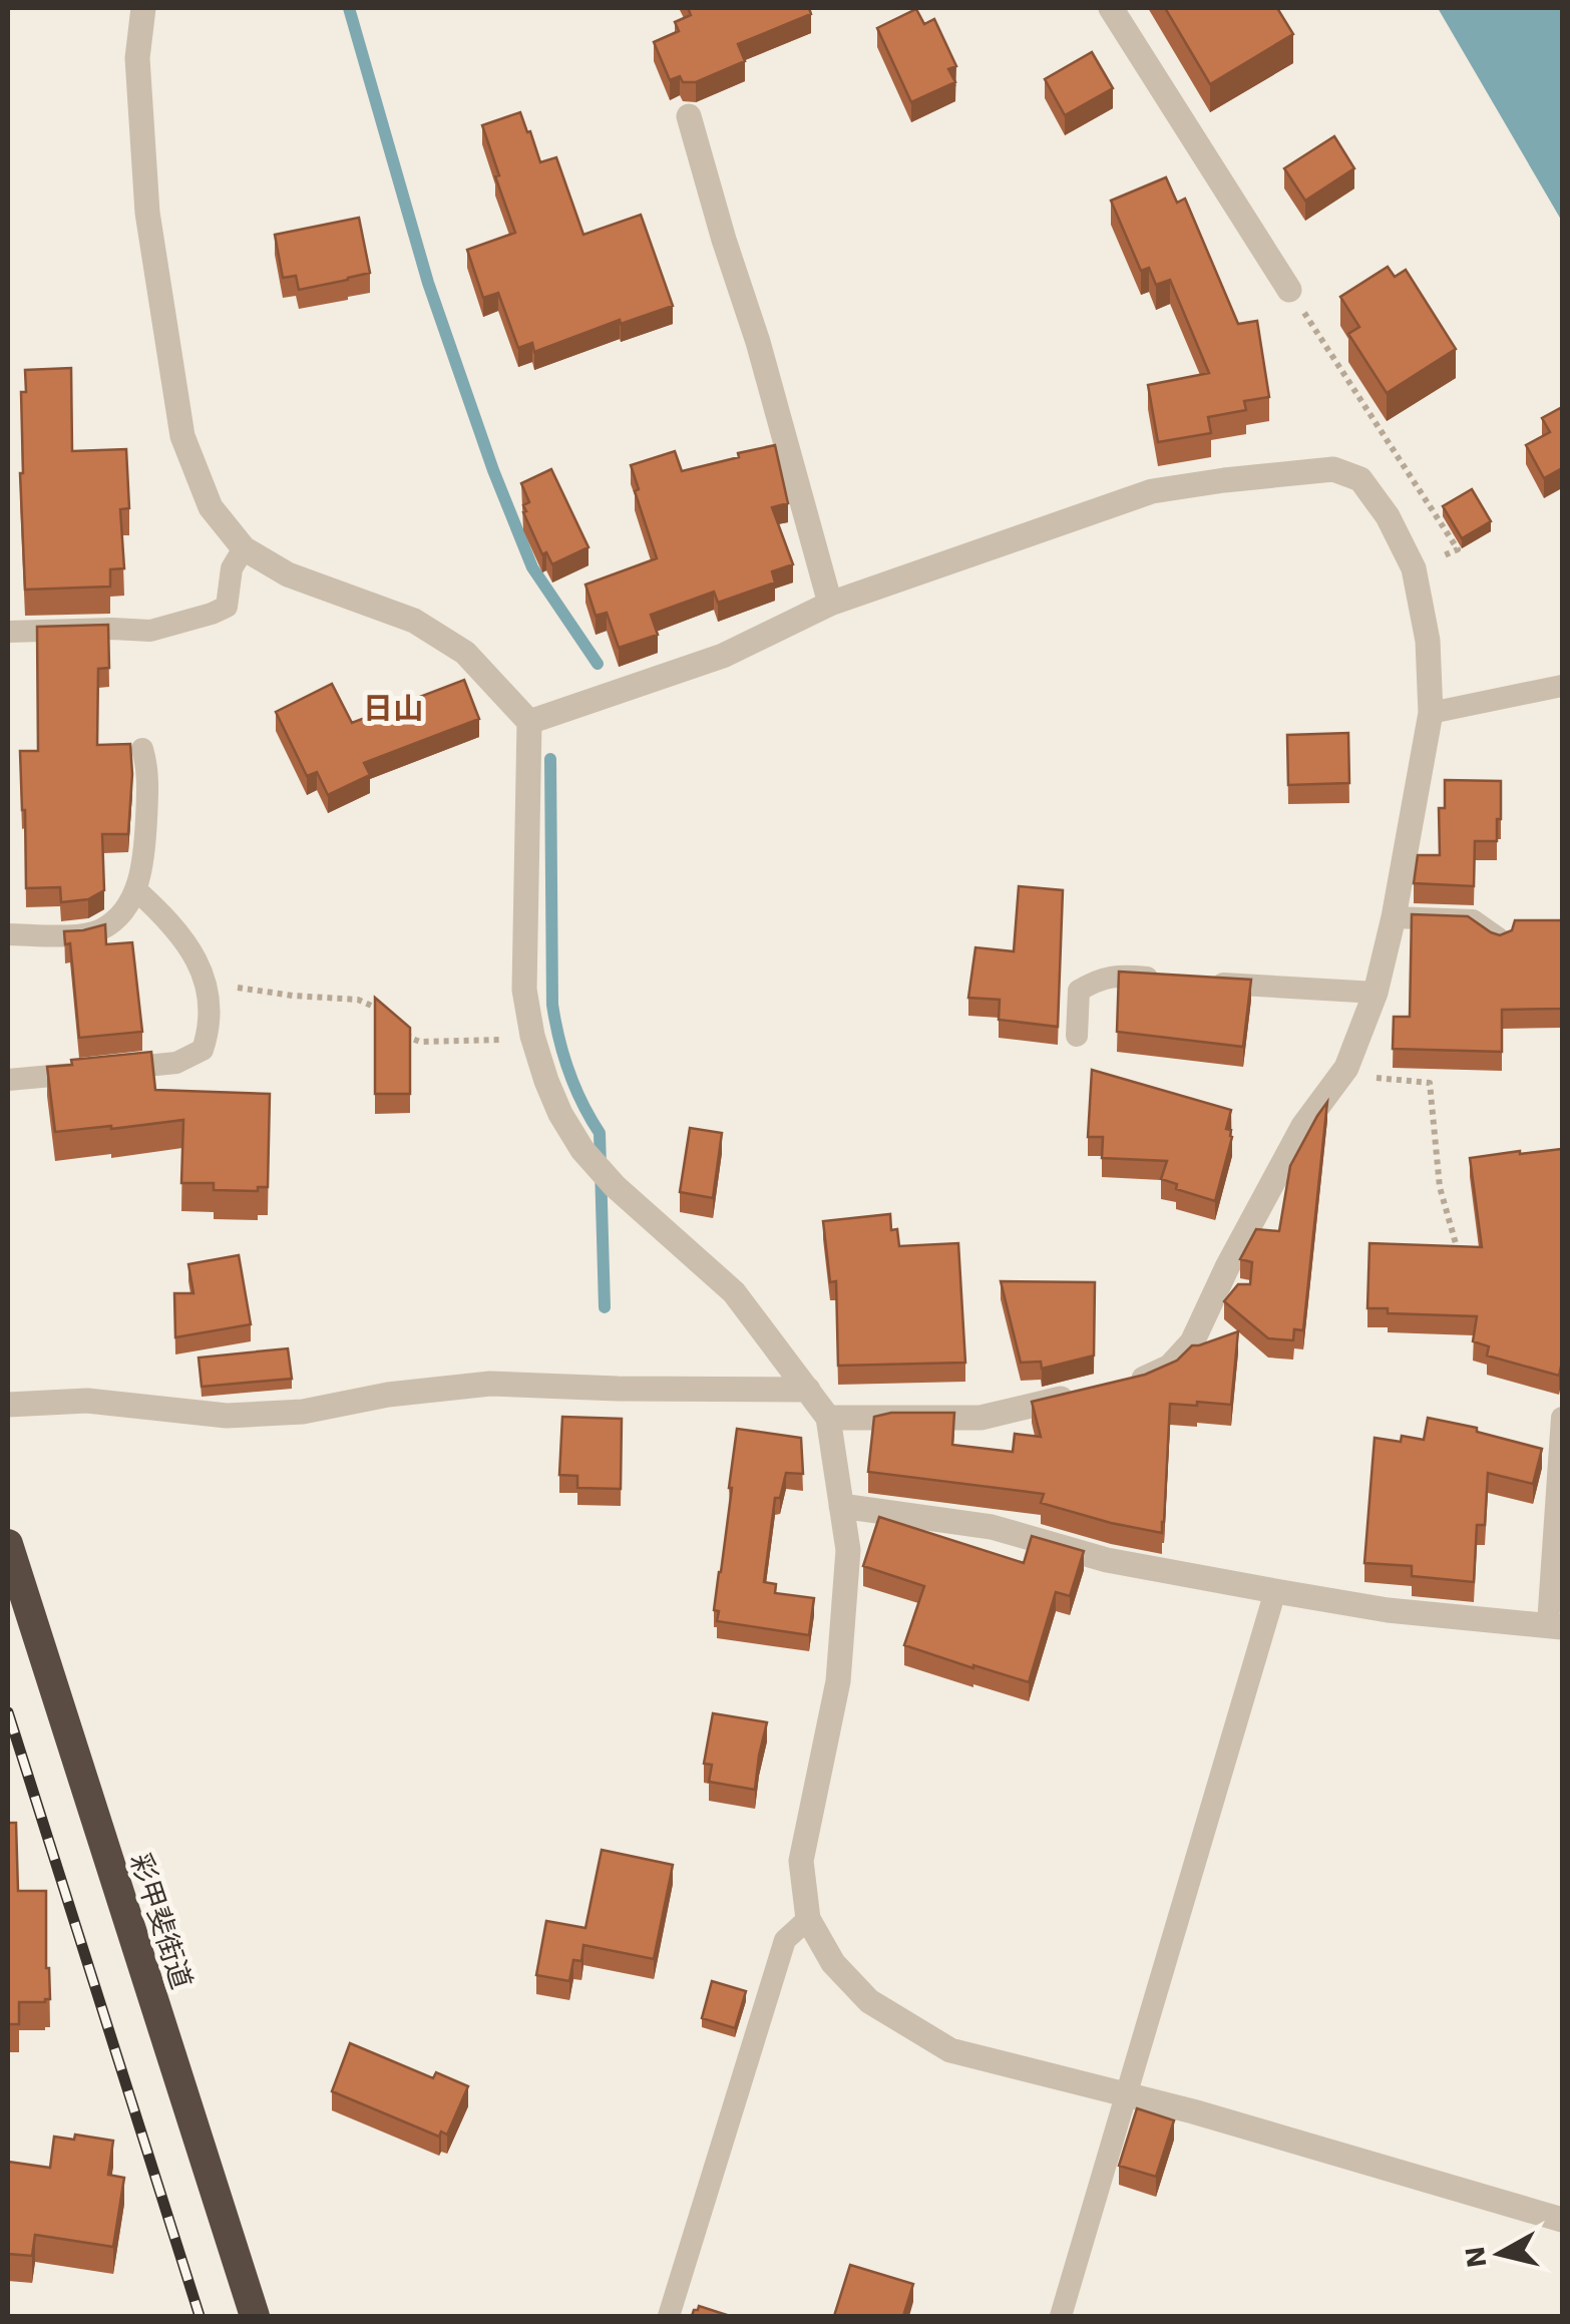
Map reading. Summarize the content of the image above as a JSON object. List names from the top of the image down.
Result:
{
  "streets": {
    "highway": ["彩甲斐街道"]
  },
  "districts": ["日山"],
  "north": "left"
}
